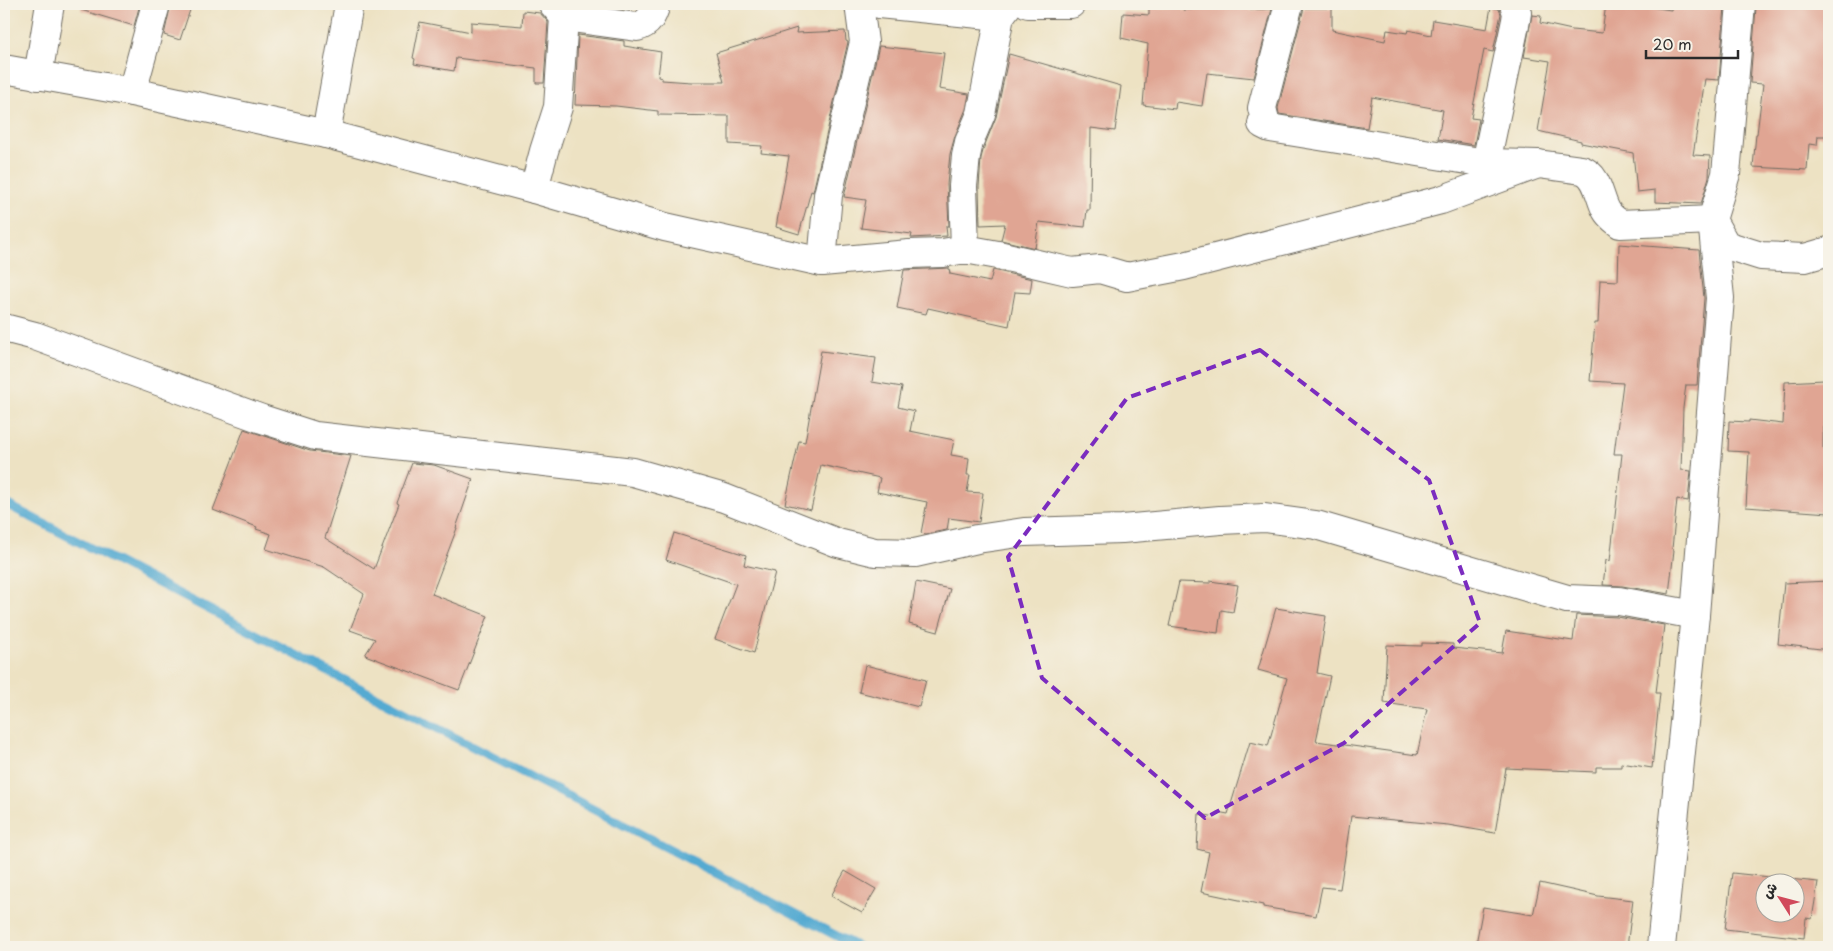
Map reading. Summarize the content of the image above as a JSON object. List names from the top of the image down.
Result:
{
  "scale_bar": "20 m",
  "north": "top left"
}
